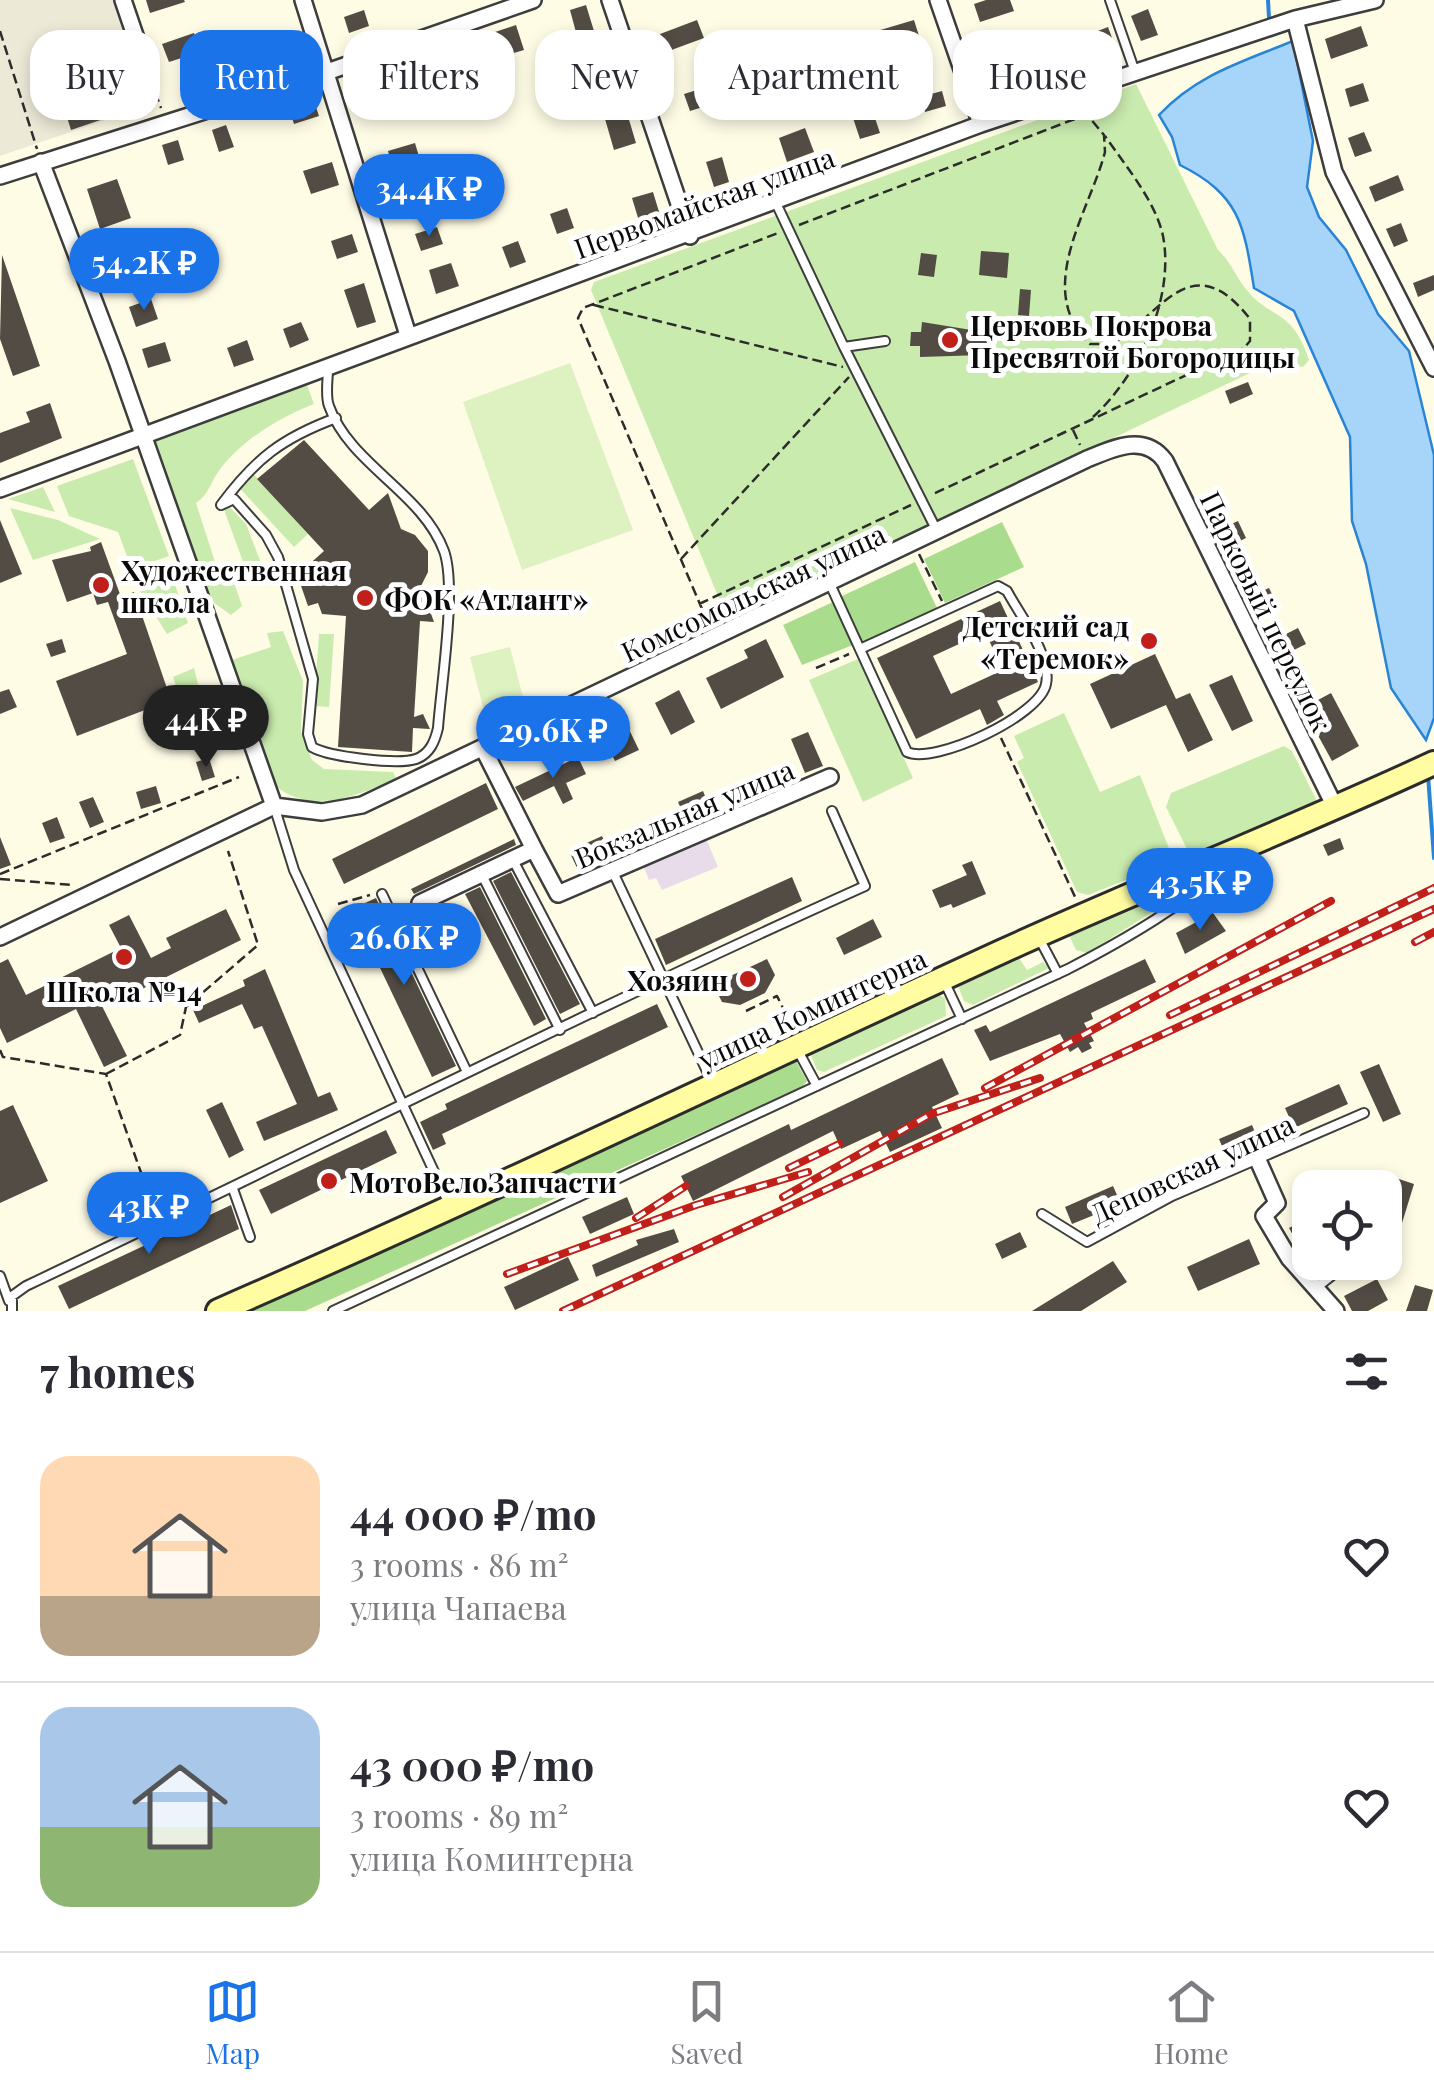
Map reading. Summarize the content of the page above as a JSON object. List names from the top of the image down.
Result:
{
  "streets": {
    "street": [
      "Первомайская улица",
      "Комсомольская улица",
      "Парковый переулок",
      "Вокзальная улица",
      "улица Коминтерна"
    ],
    "lane": ["Деповская улица"]
  },
  "crossings": [
    ["Комсомольская улица", "Парковый переулок"],
    ["Парковый переулок", "улица Коминтерна"]
  ],
  "places": [
    "Церковь Покрова Пресвятой Богородицы",
    "Художественная школа",
    "ФОК «Атлант»",
    "Детский сад «Теремок»",
    "Школа №14",
    "Хозяин",
    "МотоВелоЗапчасти"
  ],
  "page": {
    "chip": [
      "Buy",
      "Rent",
      "Filters",
      "New",
      "Apartment",
      "House"
    ],
    "price": [
      "34.4K ₽",
      "54.2K ₽",
      "44K ₽",
      "29.6K ₽",
      "43.5K ₽",
      "26.6K ₽",
      "43K ₽"
    ],
    "heading": "7 homes",
    "list": [
      {
        "name": "44 000 ₽/mo",
        "note": "3 rooms · 86 m² · улица Чапаева"
      },
      {
        "name": "43 000 ₽/mo",
        "note": "3 rooms · 89 m² · улица Коминтерна"
      }
    ],
    "tabs": ["Map", "Saved", "Home"]
  }
}
